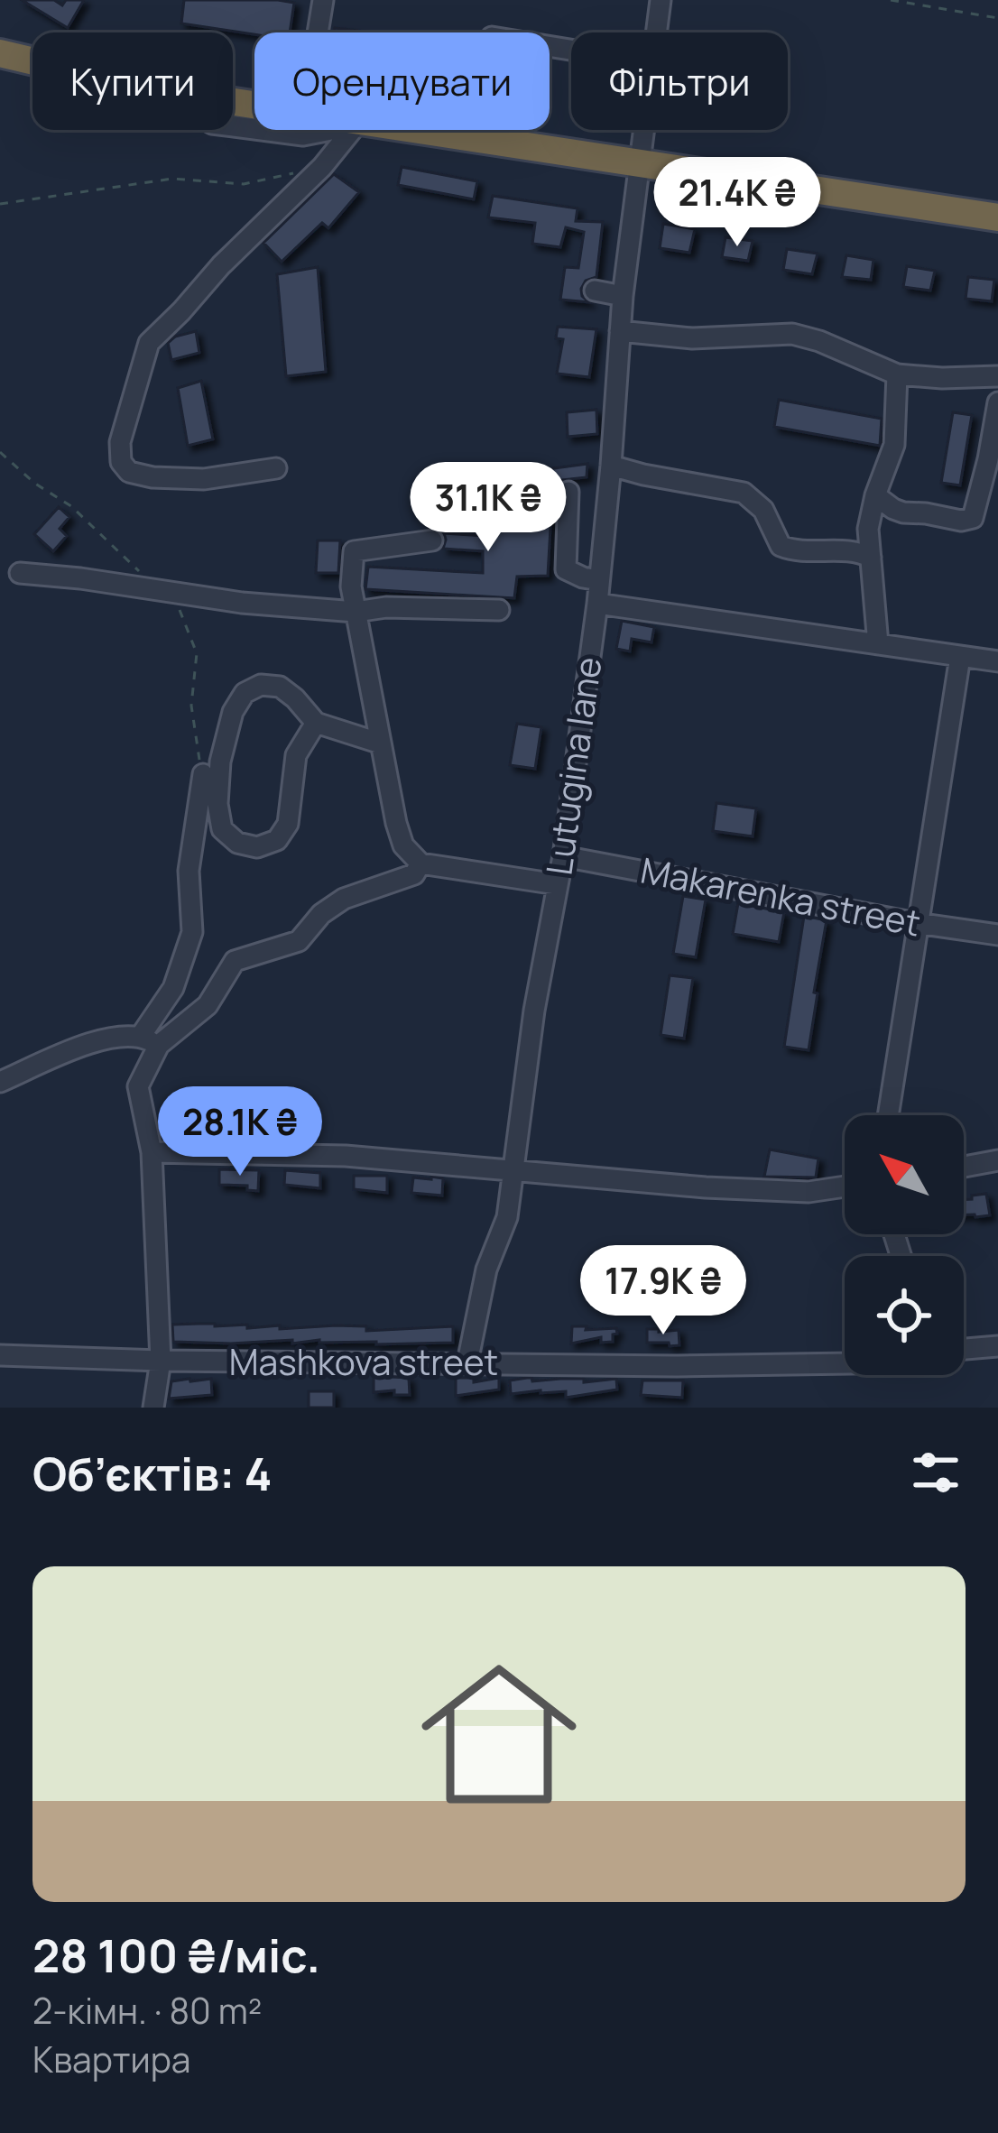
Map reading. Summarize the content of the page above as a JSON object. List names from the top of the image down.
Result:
{
  "streets": {
    "street": ["Lutugina lane", "Makarenka street", "Mashkova street"]
  },
  "crossings": [
    ["Lutugina lane", "Makarenka street"],
    ["Lutugina lane", "Mashkova street"]
  ],
  "north": "top left",
  "page": {
    "chip": ["Купити", "Орендувати", "Фільтри"],
    "price": [
      "21.4K ₴",
      "31.1K ₴",
      "28.1K ₴",
      "17.9K ₴"
    ],
    "heading": "Об’єктів: 4",
    "list": [
      {
        "name": "28 100 ₴/міс.",
        "note": "2-кімн. · 80 m² · Квартира"
      }
    ]
  }
}
